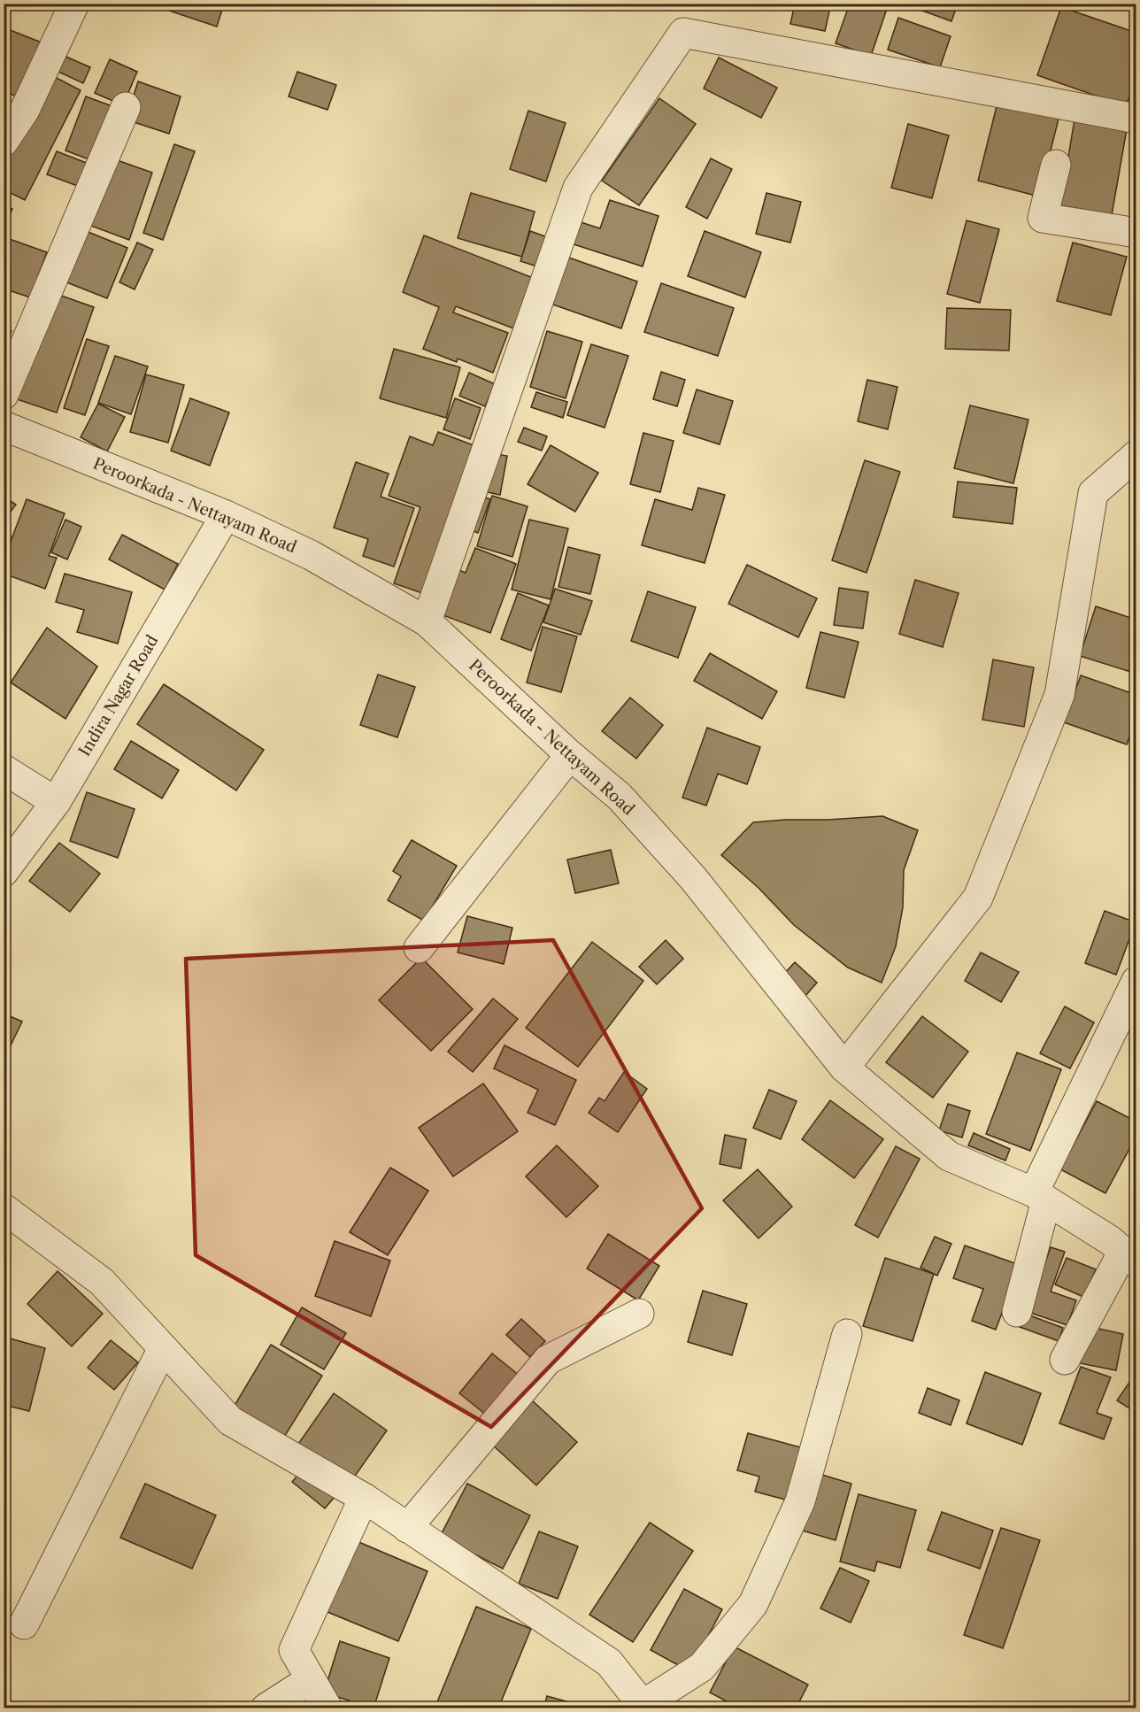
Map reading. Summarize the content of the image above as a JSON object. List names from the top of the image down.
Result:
{
  "streets": {
    "street": ["Peroorkada - Nettayam Road", "Indira Nagar Road"]
  },
  "crossings": [
    ["Peroorkada - Nettayam Road", "Indira Nagar Road"]
  ]
}
